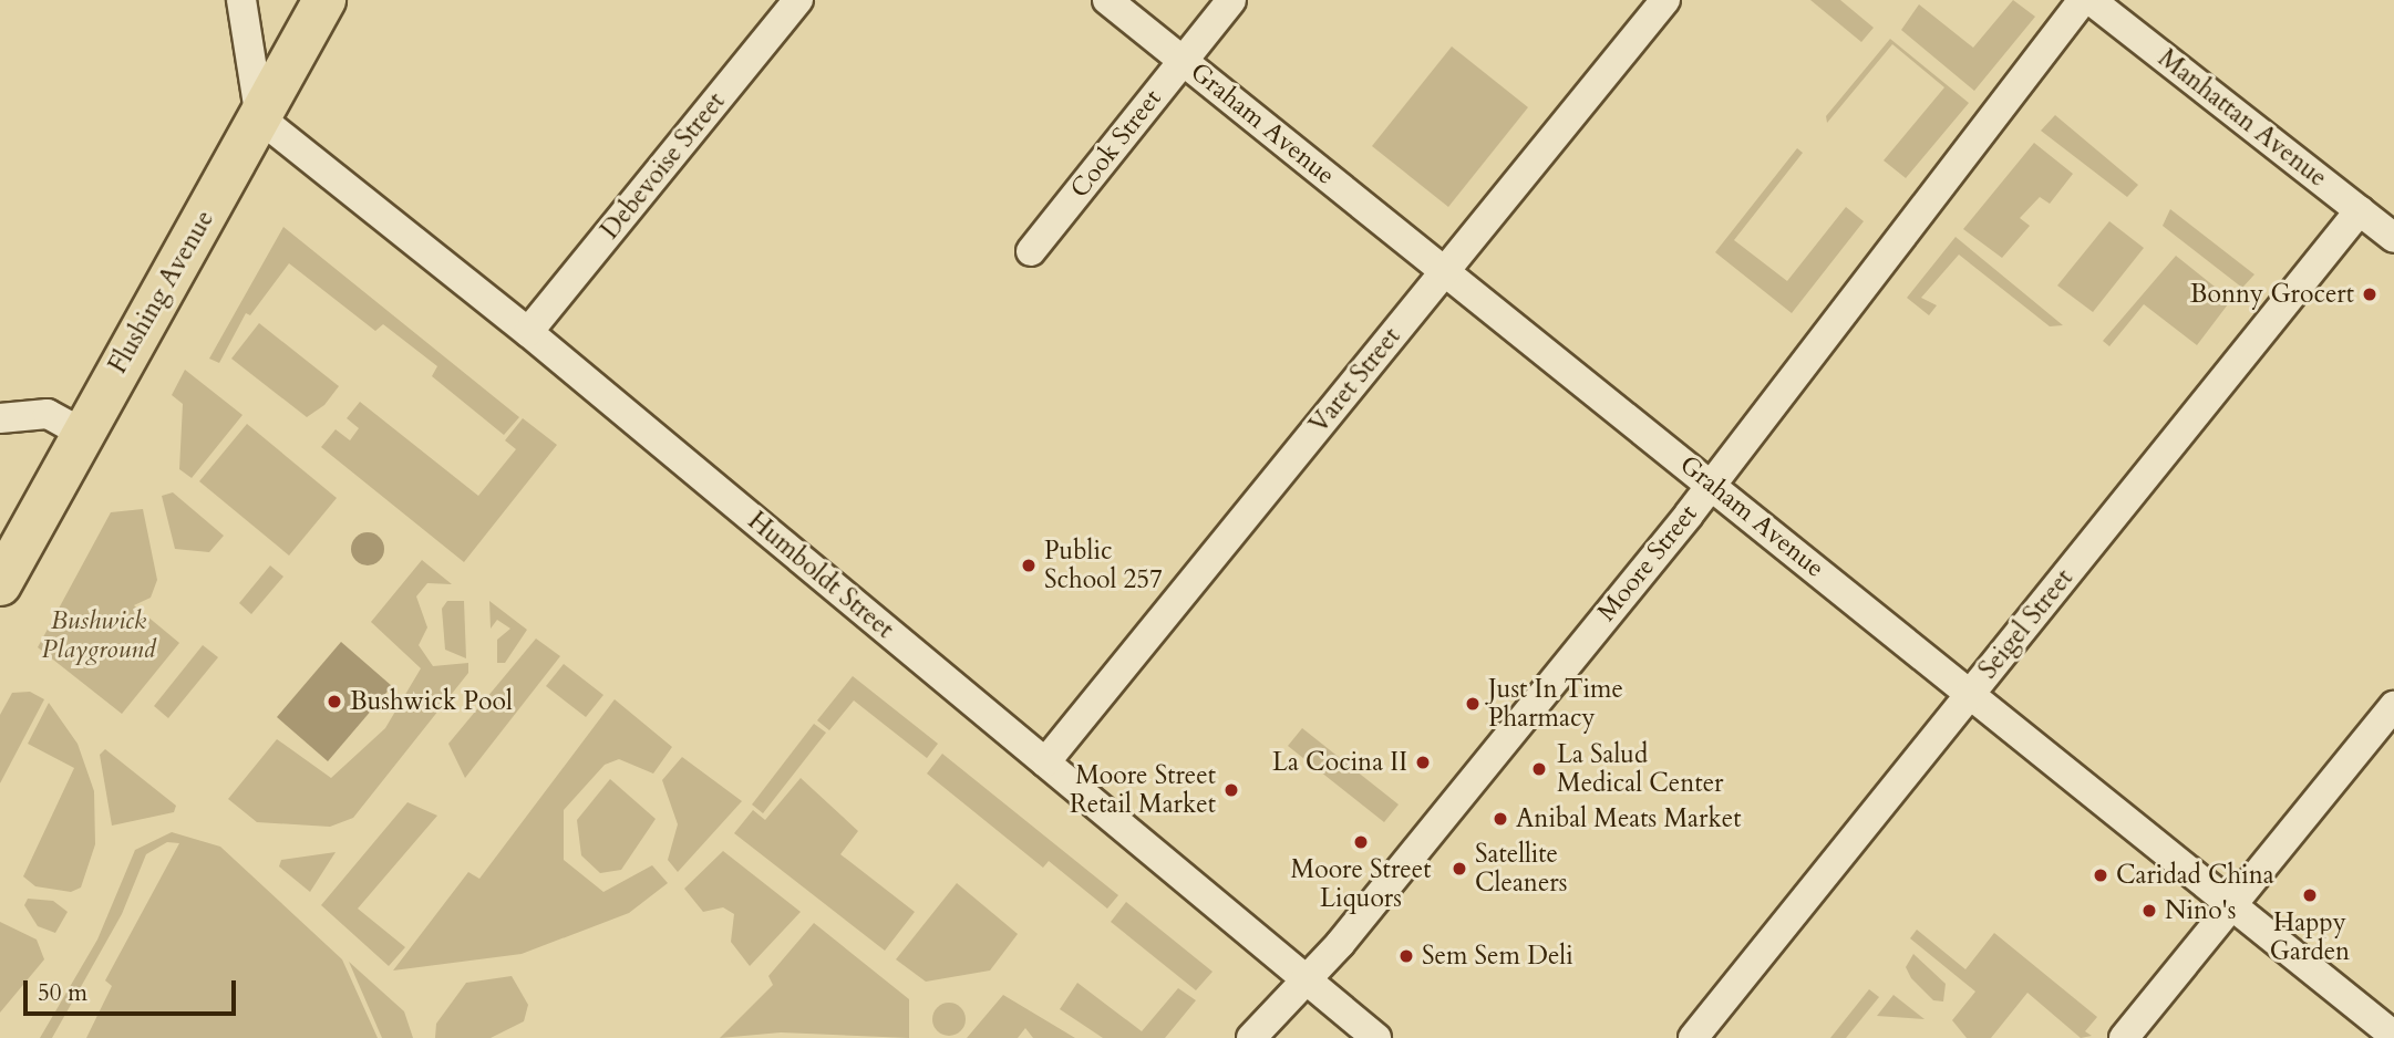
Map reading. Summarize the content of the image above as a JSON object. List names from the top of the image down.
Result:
{
  "streets": {
    "main road": ["Flushing Avenue"],
    "street": [
      "Manhattan Avenue",
      "Graham Avenue",
      "Cook Street",
      "Debevoise Street",
      "Varet Street",
      "Moore Street",
      "Humboldt Street",
      "Seigel Street"
    ]
  },
  "crossings": [
    ["Manhattan Avenue", "Seigel Street"],
    ["Graham Avenue", "Cook Street"],
    ["Graham Avenue", "Varet Street"],
    ["Graham Avenue", "Moore Street"],
    ["Graham Avenue", "Seigel Street"],
    ["Debevoise Street", "Humboldt Street"],
    ["Flushing Avenue", "Humboldt Street"],
    ["Varet Street", "Humboldt Street"],
    ["Moore Street", "Humboldt Street"]
  ],
  "parks": ["Bushwick Playground"],
  "places": [
    "Bonny Grocert",
    "Public School 257",
    "Bushwick Pool",
    "Just In Time Pharmacy",
    "La Cocina II",
    "La Salud Medical Center",
    "Moore Street Retail Market",
    "Anibal Meats Market",
    "Moore Street Liquors",
    "Satellite Cleaners",
    "Caridad China",
    "Happy Garden",
    "Nino's",
    "Sem Sem Deli"
  ],
  "scale_bar": "50 m"
}
